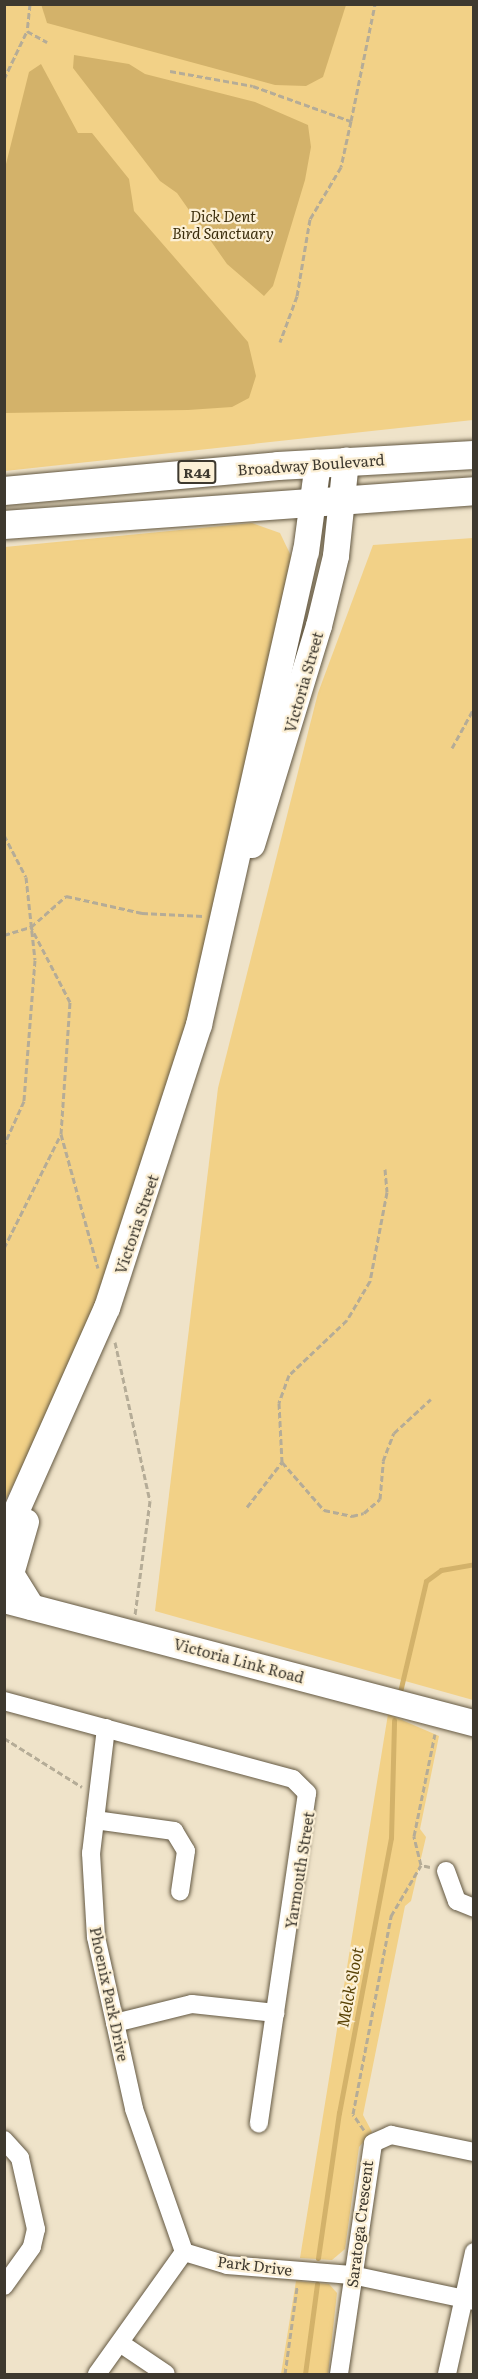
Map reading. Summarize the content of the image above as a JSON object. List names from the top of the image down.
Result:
{
  "streets": {
    "main road": [
      "Broadway Boulevard",
      "R44",
      "Victoria Street",
      "Victoria Link Road"
    ],
    "street": [
      "Yarmouth Street",
      "Phoenix Park Drive",
      "Saratoga Crescent",
      "Park Drive"
    ]
  },
  "crossings": [
    ["Broadway Boulevard", "Victoria Street"],
    ["Yarmouth Street", "Phoenix Park Drive"],
    ["Phoenix Park Drive", "Park Drive"],
    ["Saratoga Crescent", "Park Drive"]
  ],
  "water": ["Melck Sloot"],
  "parks": ["Dick Dent Bird Sanctuary"]
}
